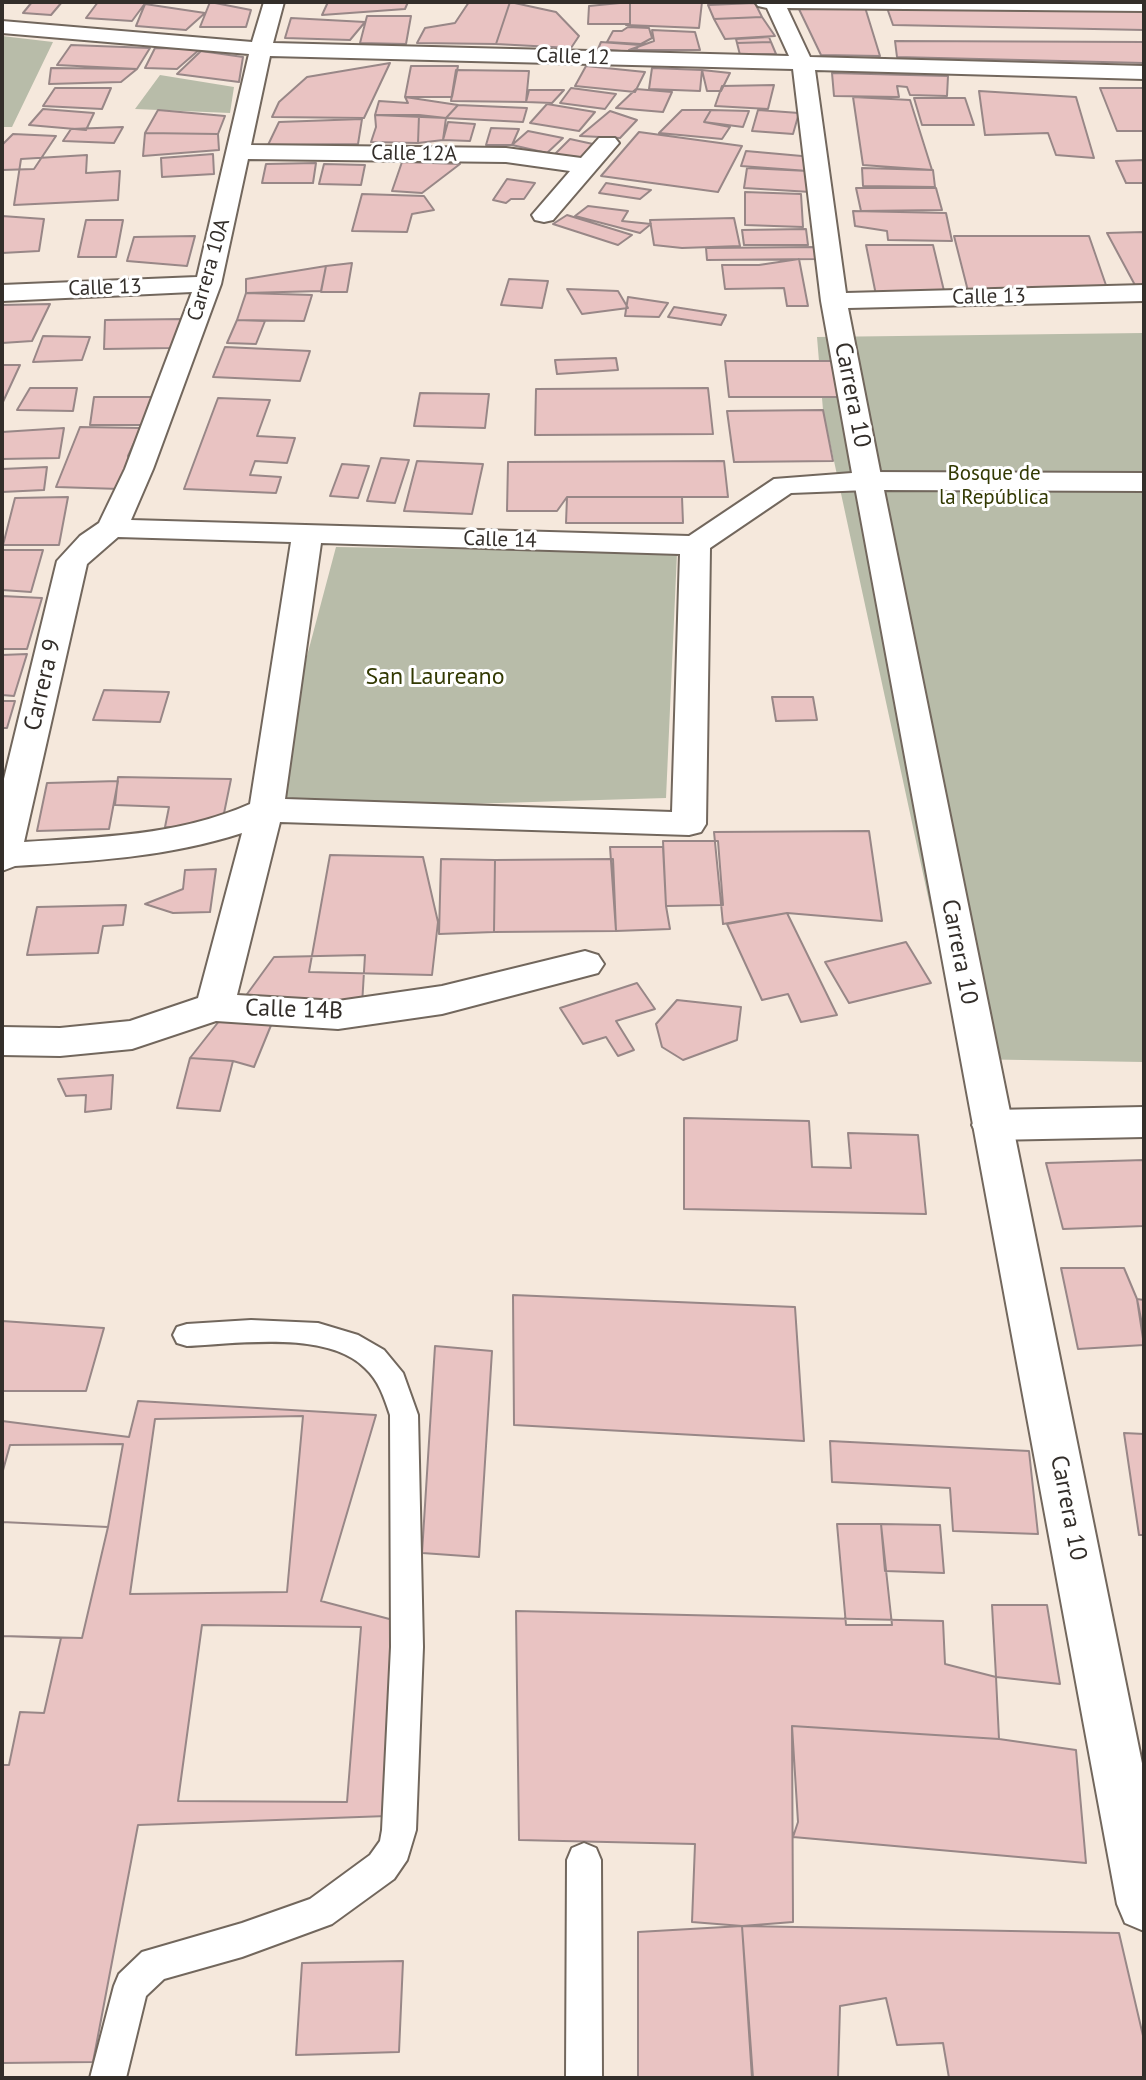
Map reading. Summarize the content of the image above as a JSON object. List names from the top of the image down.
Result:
{
  "streets": {
    "street": [
      "Calle 12",
      "Calle 12A",
      "Carrera 10A",
      "Calle 13",
      "Carrera 10",
      "Calle 14",
      "Carrera 9",
      "Calle 14B"
    ]
  },
  "crossings": [
    ["Calle 12", "Carrera 10A"],
    ["Calle 12", "Carrera 10"],
    ["Calle 12A", "Carrera 10A"],
    ["Carrera 10A", "Calle 13"],
    ["Carrera 10A", "Calle 14"],
    ["Carrera 10A", "Carrera 9"],
    ["Calle 13", "Carrera 10"],
    ["Calle 14", "Carrera 9"]
  ],
  "parks": ["Bosque de la República", "San Laureano"]
}
